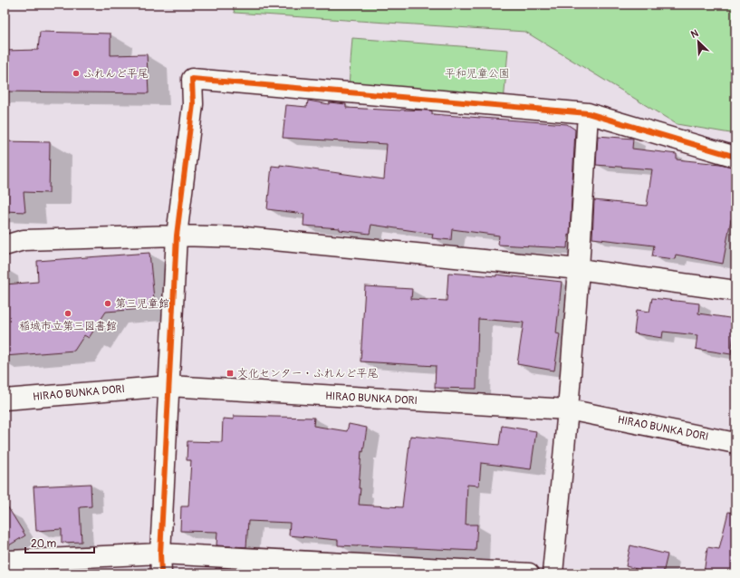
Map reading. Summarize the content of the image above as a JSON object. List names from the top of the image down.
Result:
{
  "streets": {
    "street": ["HIRAO BUNKA DORI"]
  },
  "parks": ["平和児童公園"],
  "places": {
    "other": ["ふれんど平尾", "第三児童館", "稲城市立第三図書館"],
    "transit": ["文化センター・ふれんど平尾"]
  },
  "scale_bar": "20 m",
  "north": "top left"
}
